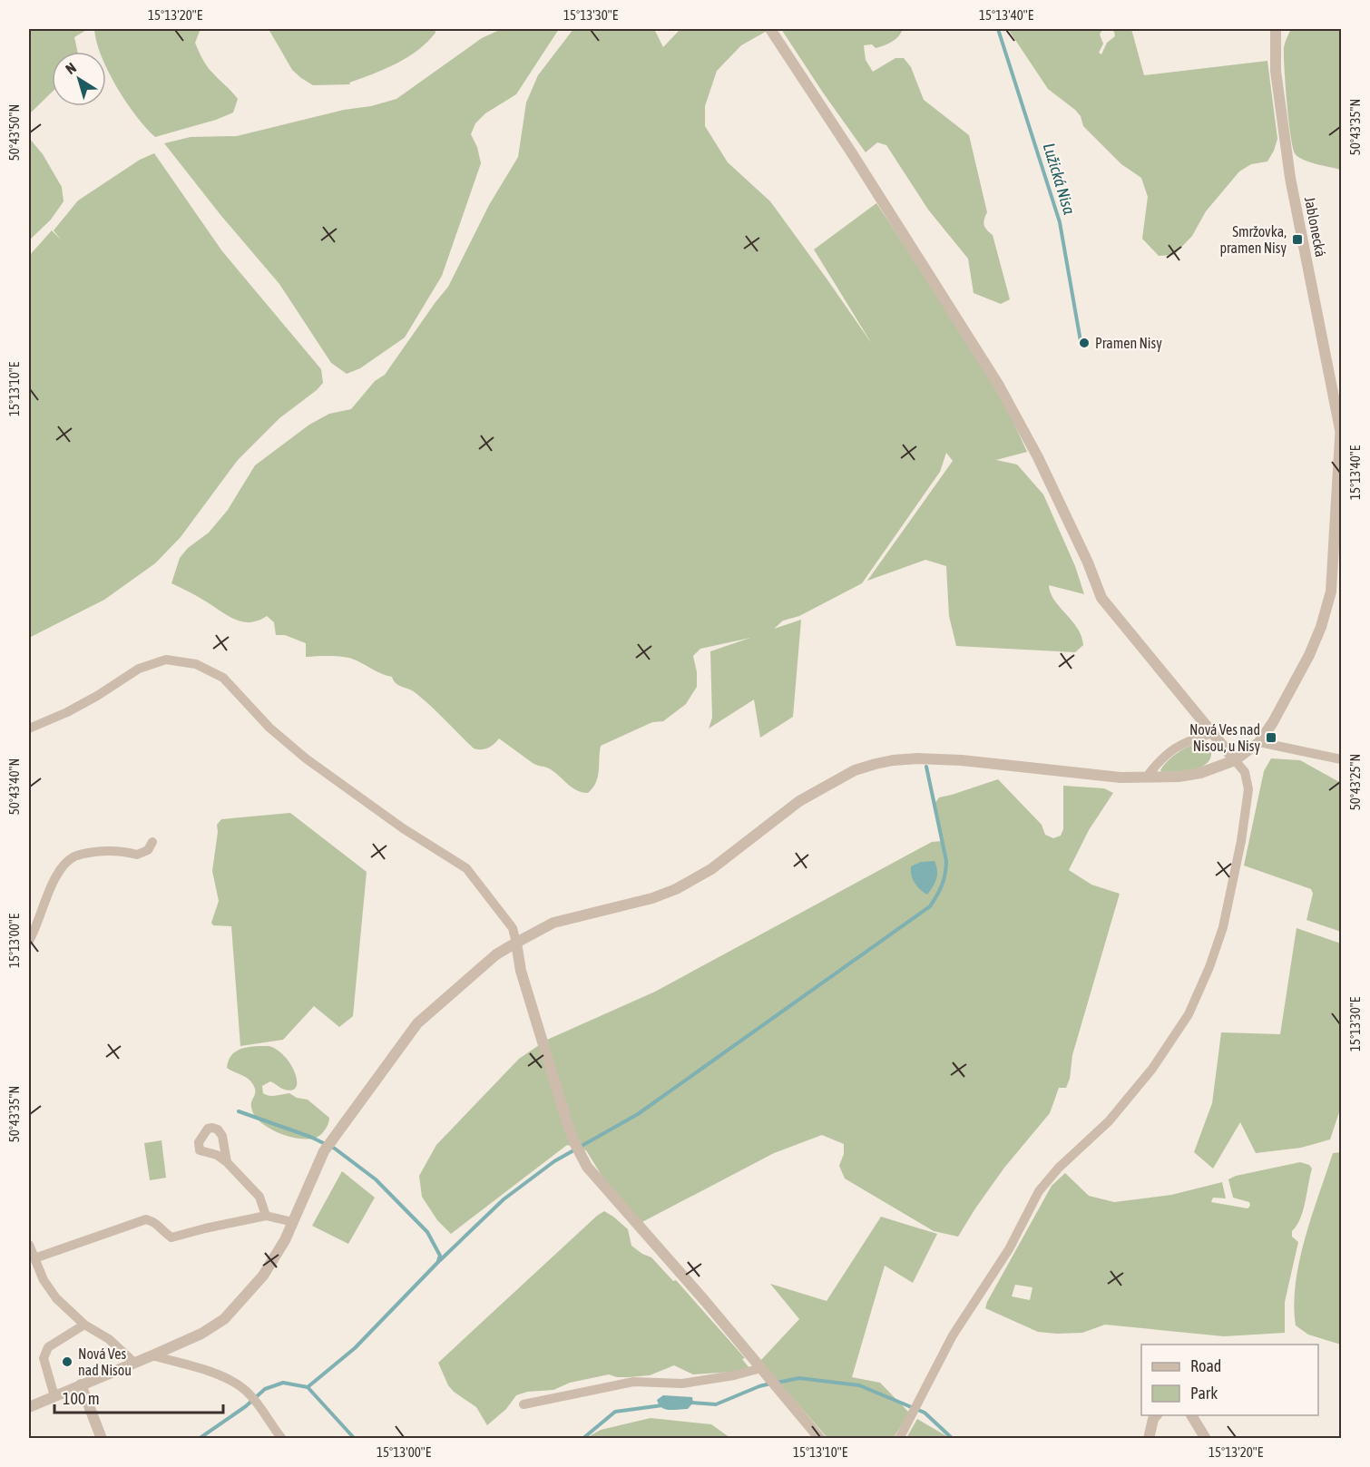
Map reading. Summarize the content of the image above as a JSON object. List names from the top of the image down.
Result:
{
  "streets": {
    "street": ["Jablonecká"]
  },
  "water": ["Lužická Nisa"],
  "places": {
    "transit": ["Smržovka, pramen Nisy", "Nová Ves nad Nisou, u Nisy"],
    "other": ["Pramen Nisy", "Nová Ves nad Nisou"]
  },
  "legend": ["Road", "Park"],
  "scale_bar": "100 m",
  "north": "top left",
  "coordinates": [
    "15°13'20\"E",
    "15°13'30\"E",
    "15°13'40\"E",
    "50°43'35\"N",
    "50°43'50\"N",
    "15°13'10\"E",
    "50°43'25\"N",
    "50°43'40\"N",
    "15°13'00\"E"
  ]
}
